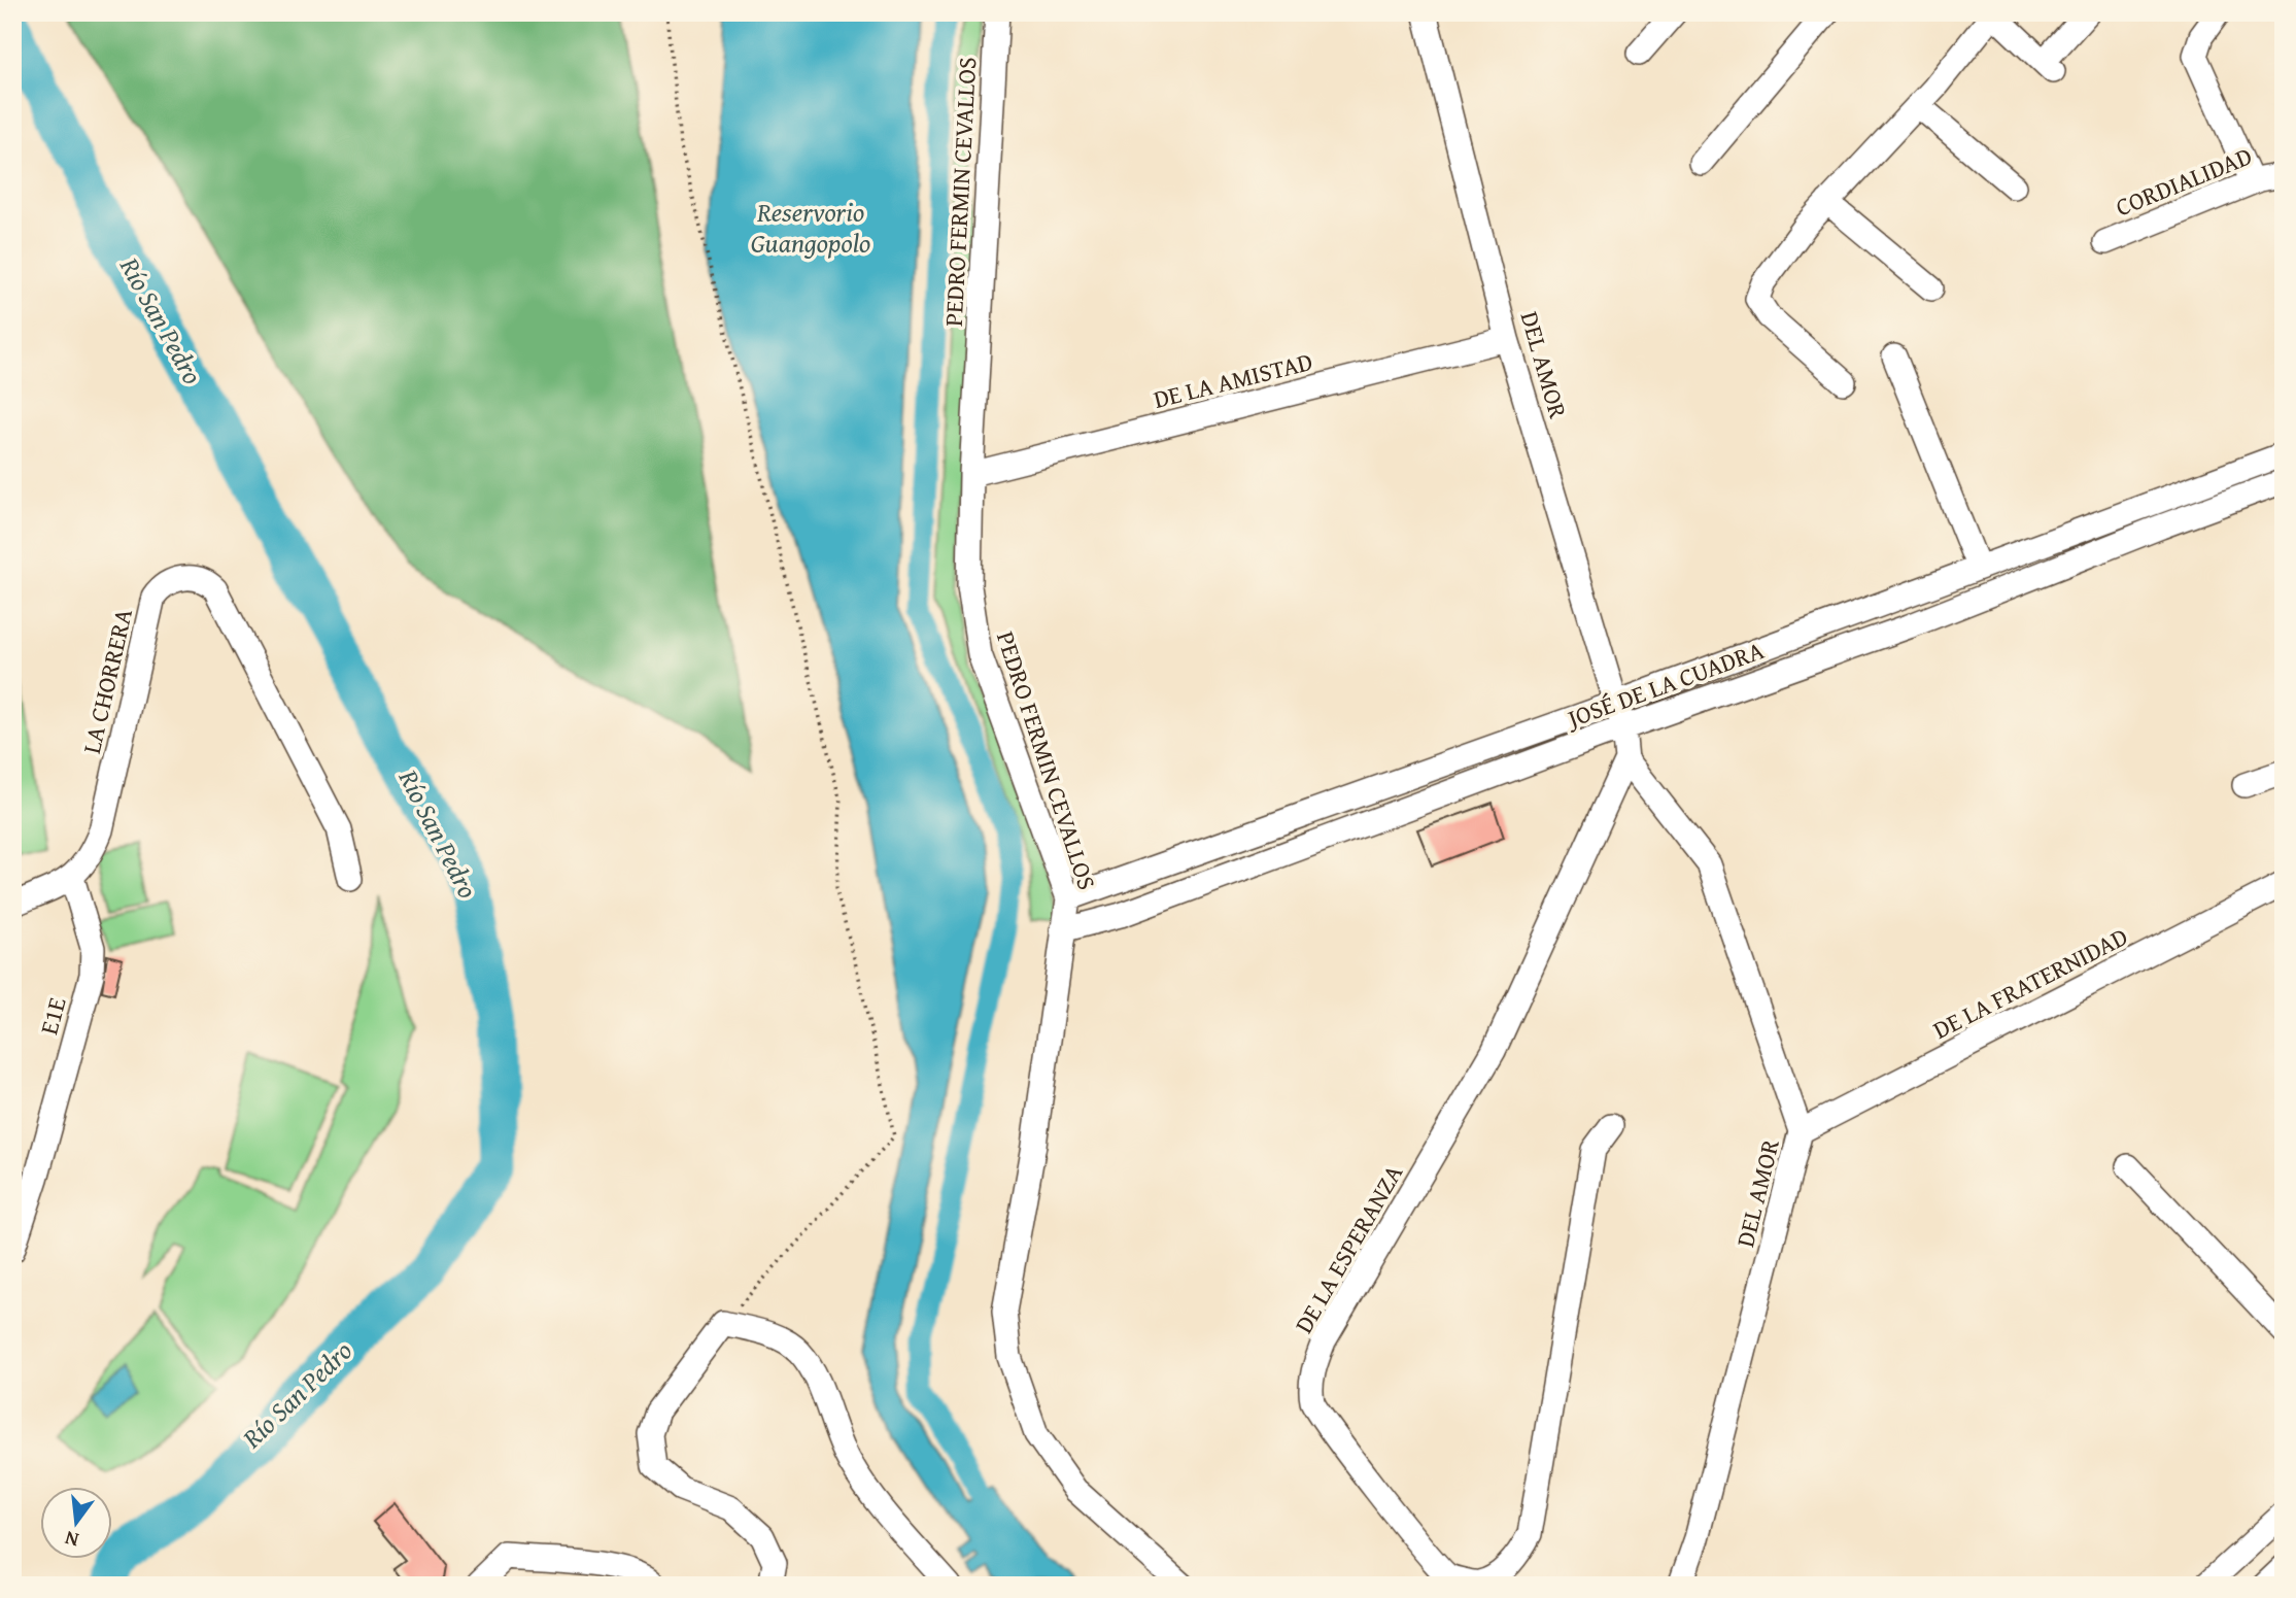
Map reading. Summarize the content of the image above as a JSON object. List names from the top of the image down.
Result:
{
  "streets": {
    "street": [
      "CORDIALIDAD",
      "PEDRO FERMIN CEVALLOS",
      "DEL AMOR",
      "DE LA AMISTAD",
      "LA CHORRERA",
      "JOSÉ DE LA CUADRA",
      "DE LA FRATERNIDAD",
      "E1E",
      "DE LA ESPERANZA"
    ]
  },
  "crossings": [
    ["PEDRO FERMIN CEVALLOS", "DE LA AMISTAD"],
    ["PEDRO FERMIN CEVALLOS", "JOSÉ DE LA CUADRA"],
    ["DEL AMOR", "DE LA AMISTAD"],
    ["DEL AMOR", "JOSÉ DE LA CUADRA"],
    ["DEL AMOR", "DE LA FRATERNIDAD"],
    ["DEL AMOR", "DE LA ESPERANZA"],
    ["LA CHORRERA", "E1E"]
  ],
  "water": ["Reservorio Guangopolo", "Río San Pedro"],
  "north": "bottom"
}
